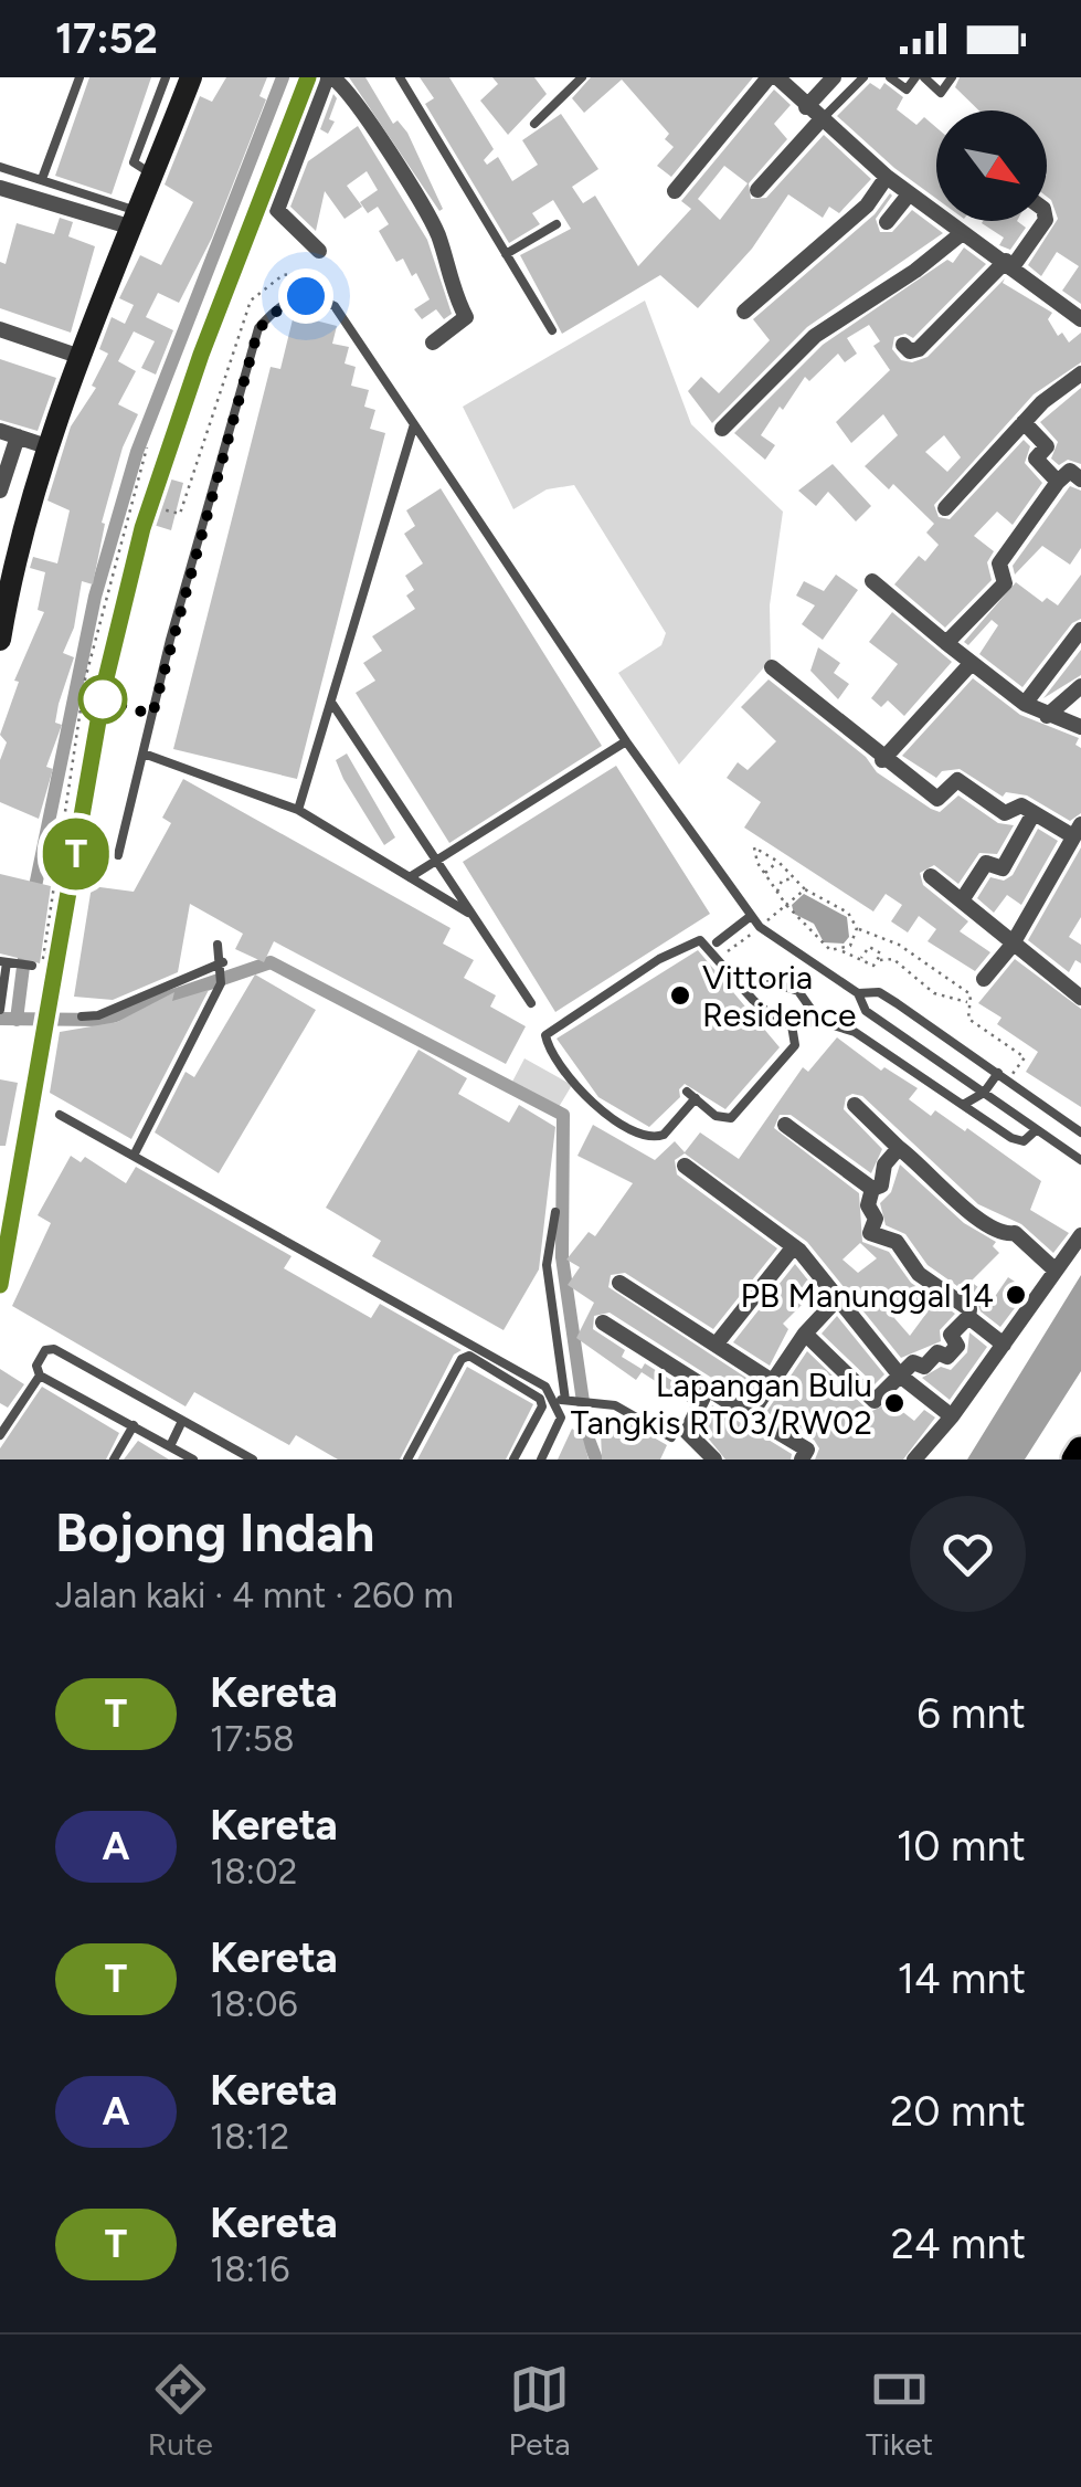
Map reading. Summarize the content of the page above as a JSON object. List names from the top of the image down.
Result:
{
  "places": ["Vittoria Residence", "PB Manunggal 14", "Lapangan Bulu Tangkis RT03/RW02"],
  "north": "bottom right",
  "page": {
    "status": "17:52",
    "on_map": "T",
    "heading": ["Bojong Indah", "Jalan kaki · 4 mnt · 260 m"],
    "list": [
      {
        "mark": "T",
        "name": "Kereta",
        "note": "17:58",
        "value": "6 mnt"
      },
      {
        "mark": "A",
        "name": "Kereta",
        "note": "18:02",
        "value": "10 mnt"
      },
      {
        "mark": "T",
        "name": "Kereta",
        "note": "18:06",
        "value": "14 mnt"
      },
      {
        "mark": "A",
        "name": "Kereta",
        "note": "18:12",
        "value": "20 mnt"
      },
      {
        "mark": "T",
        "name": "Kereta",
        "note": "18:16",
        "value": "24 mnt"
      }
    ],
    "tabs": ["Rute", "Peta", "Tiket"]
  }
}
